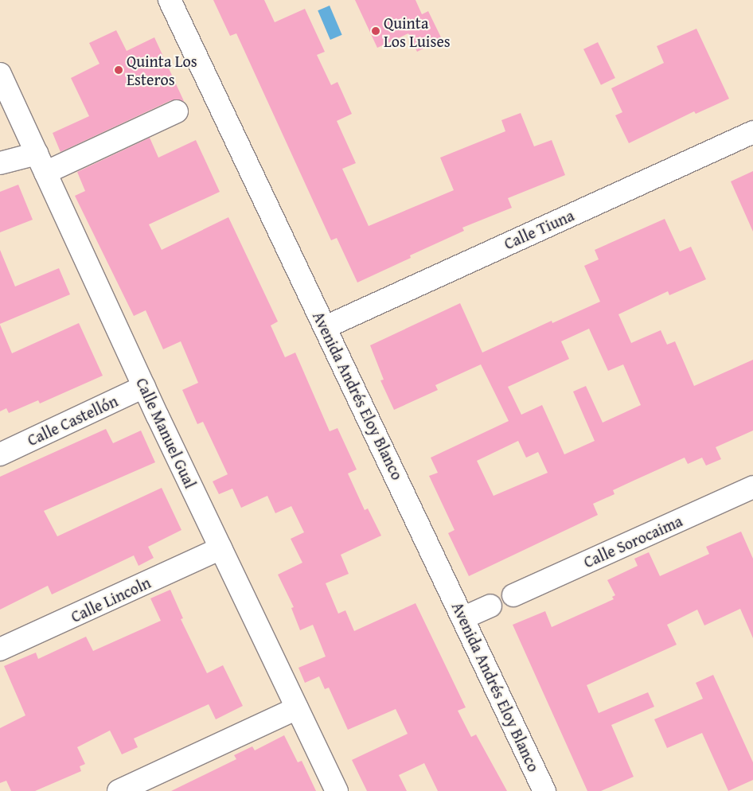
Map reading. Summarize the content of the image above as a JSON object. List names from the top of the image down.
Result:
{
  "streets": {
    "street": [
      "Calle Tiuna",
      "Avenida Andrés Eloy Blanco",
      "Calle Castellón",
      "Calle Manuel Gual",
      "Calle Sorocaima",
      "Calle Lincoln"
    ]
  },
  "crossings": [
    ["Calle Tiuna", "Avenida Andrés Eloy Blanco"],
    ["Calle Castellón", "Calle Manuel Gual"],
    ["Calle Manuel Gual", "Calle Lincoln"]
  ],
  "places": ["Quinta Los Luises", "Quinta Los Esteros"]
}
